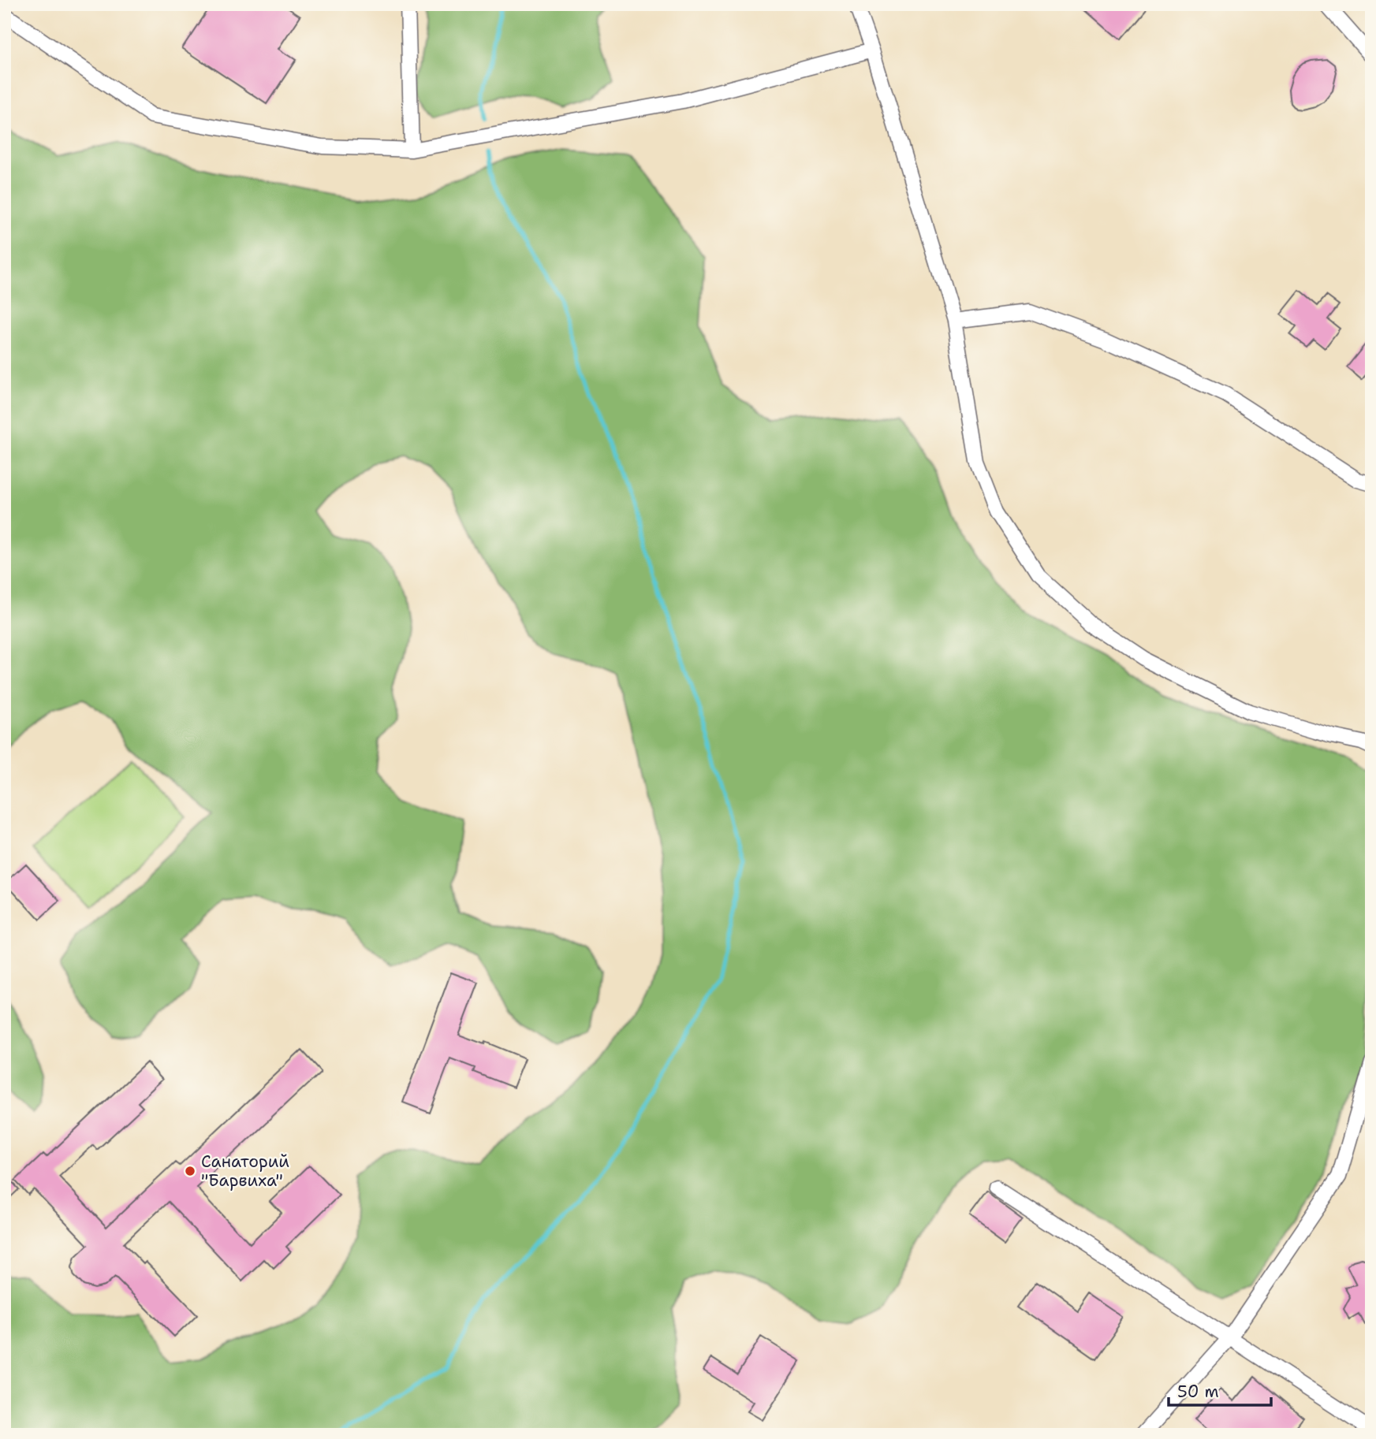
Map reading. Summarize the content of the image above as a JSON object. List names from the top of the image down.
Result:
{
  "places": ["Санаторий \"Барвиха\""],
  "scale_bar": "50 m"
}
